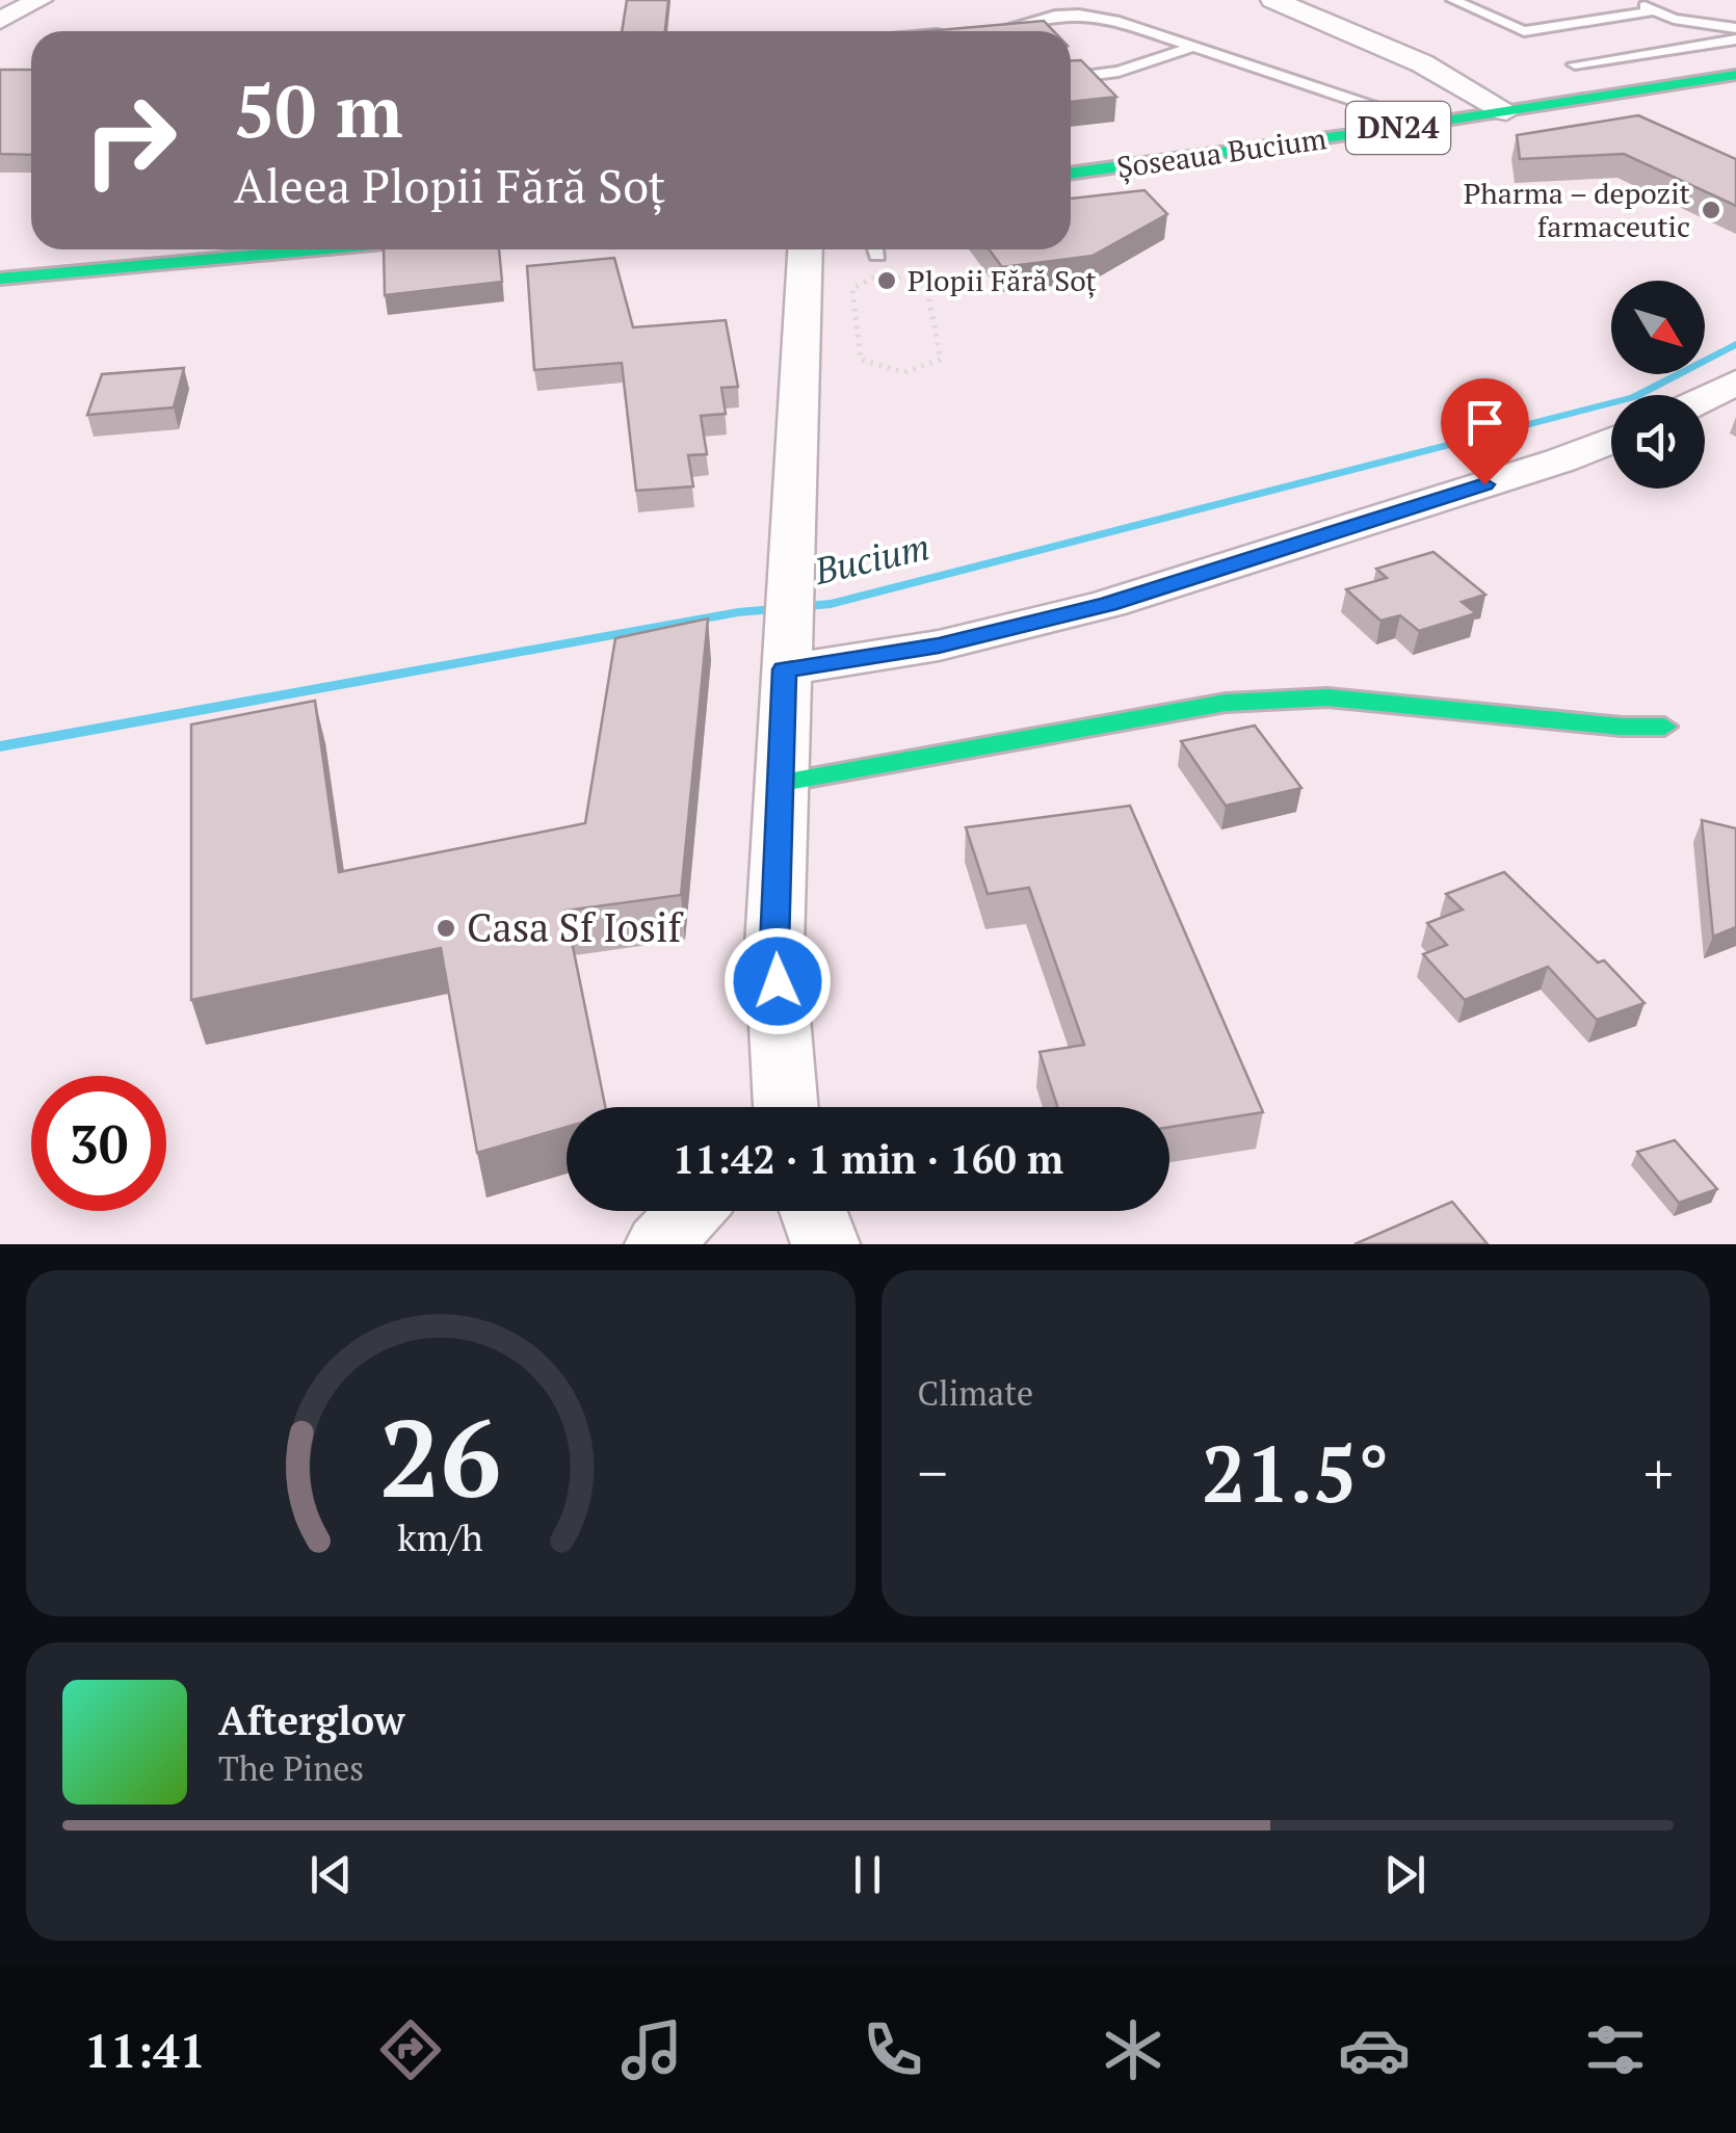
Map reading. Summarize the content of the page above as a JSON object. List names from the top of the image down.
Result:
{
  "streets": {
    "main road": ["DN24", "Șoseaua Bucium"]
  },
  "water": ["Bucium"],
  "places": ["Pharma – depozit farmaceutic", "Plopii Fără Soț", "Casa Sf Iosif"],
  "north": "bottom right",
  "page": {
    "turn": ["50 m", "Aleea Plopii Fără Soț"],
    "limit": "30",
    "trip": "11:42 · 1 min · 160 m",
    "tile": "Climate",
    "heat": ["−", "21.5°", "+"],
    "song": ["Afterglow", "The Pines"],
    "tabs": "11:41",
    "gauge": ["26", "km/h"]
  }
}
